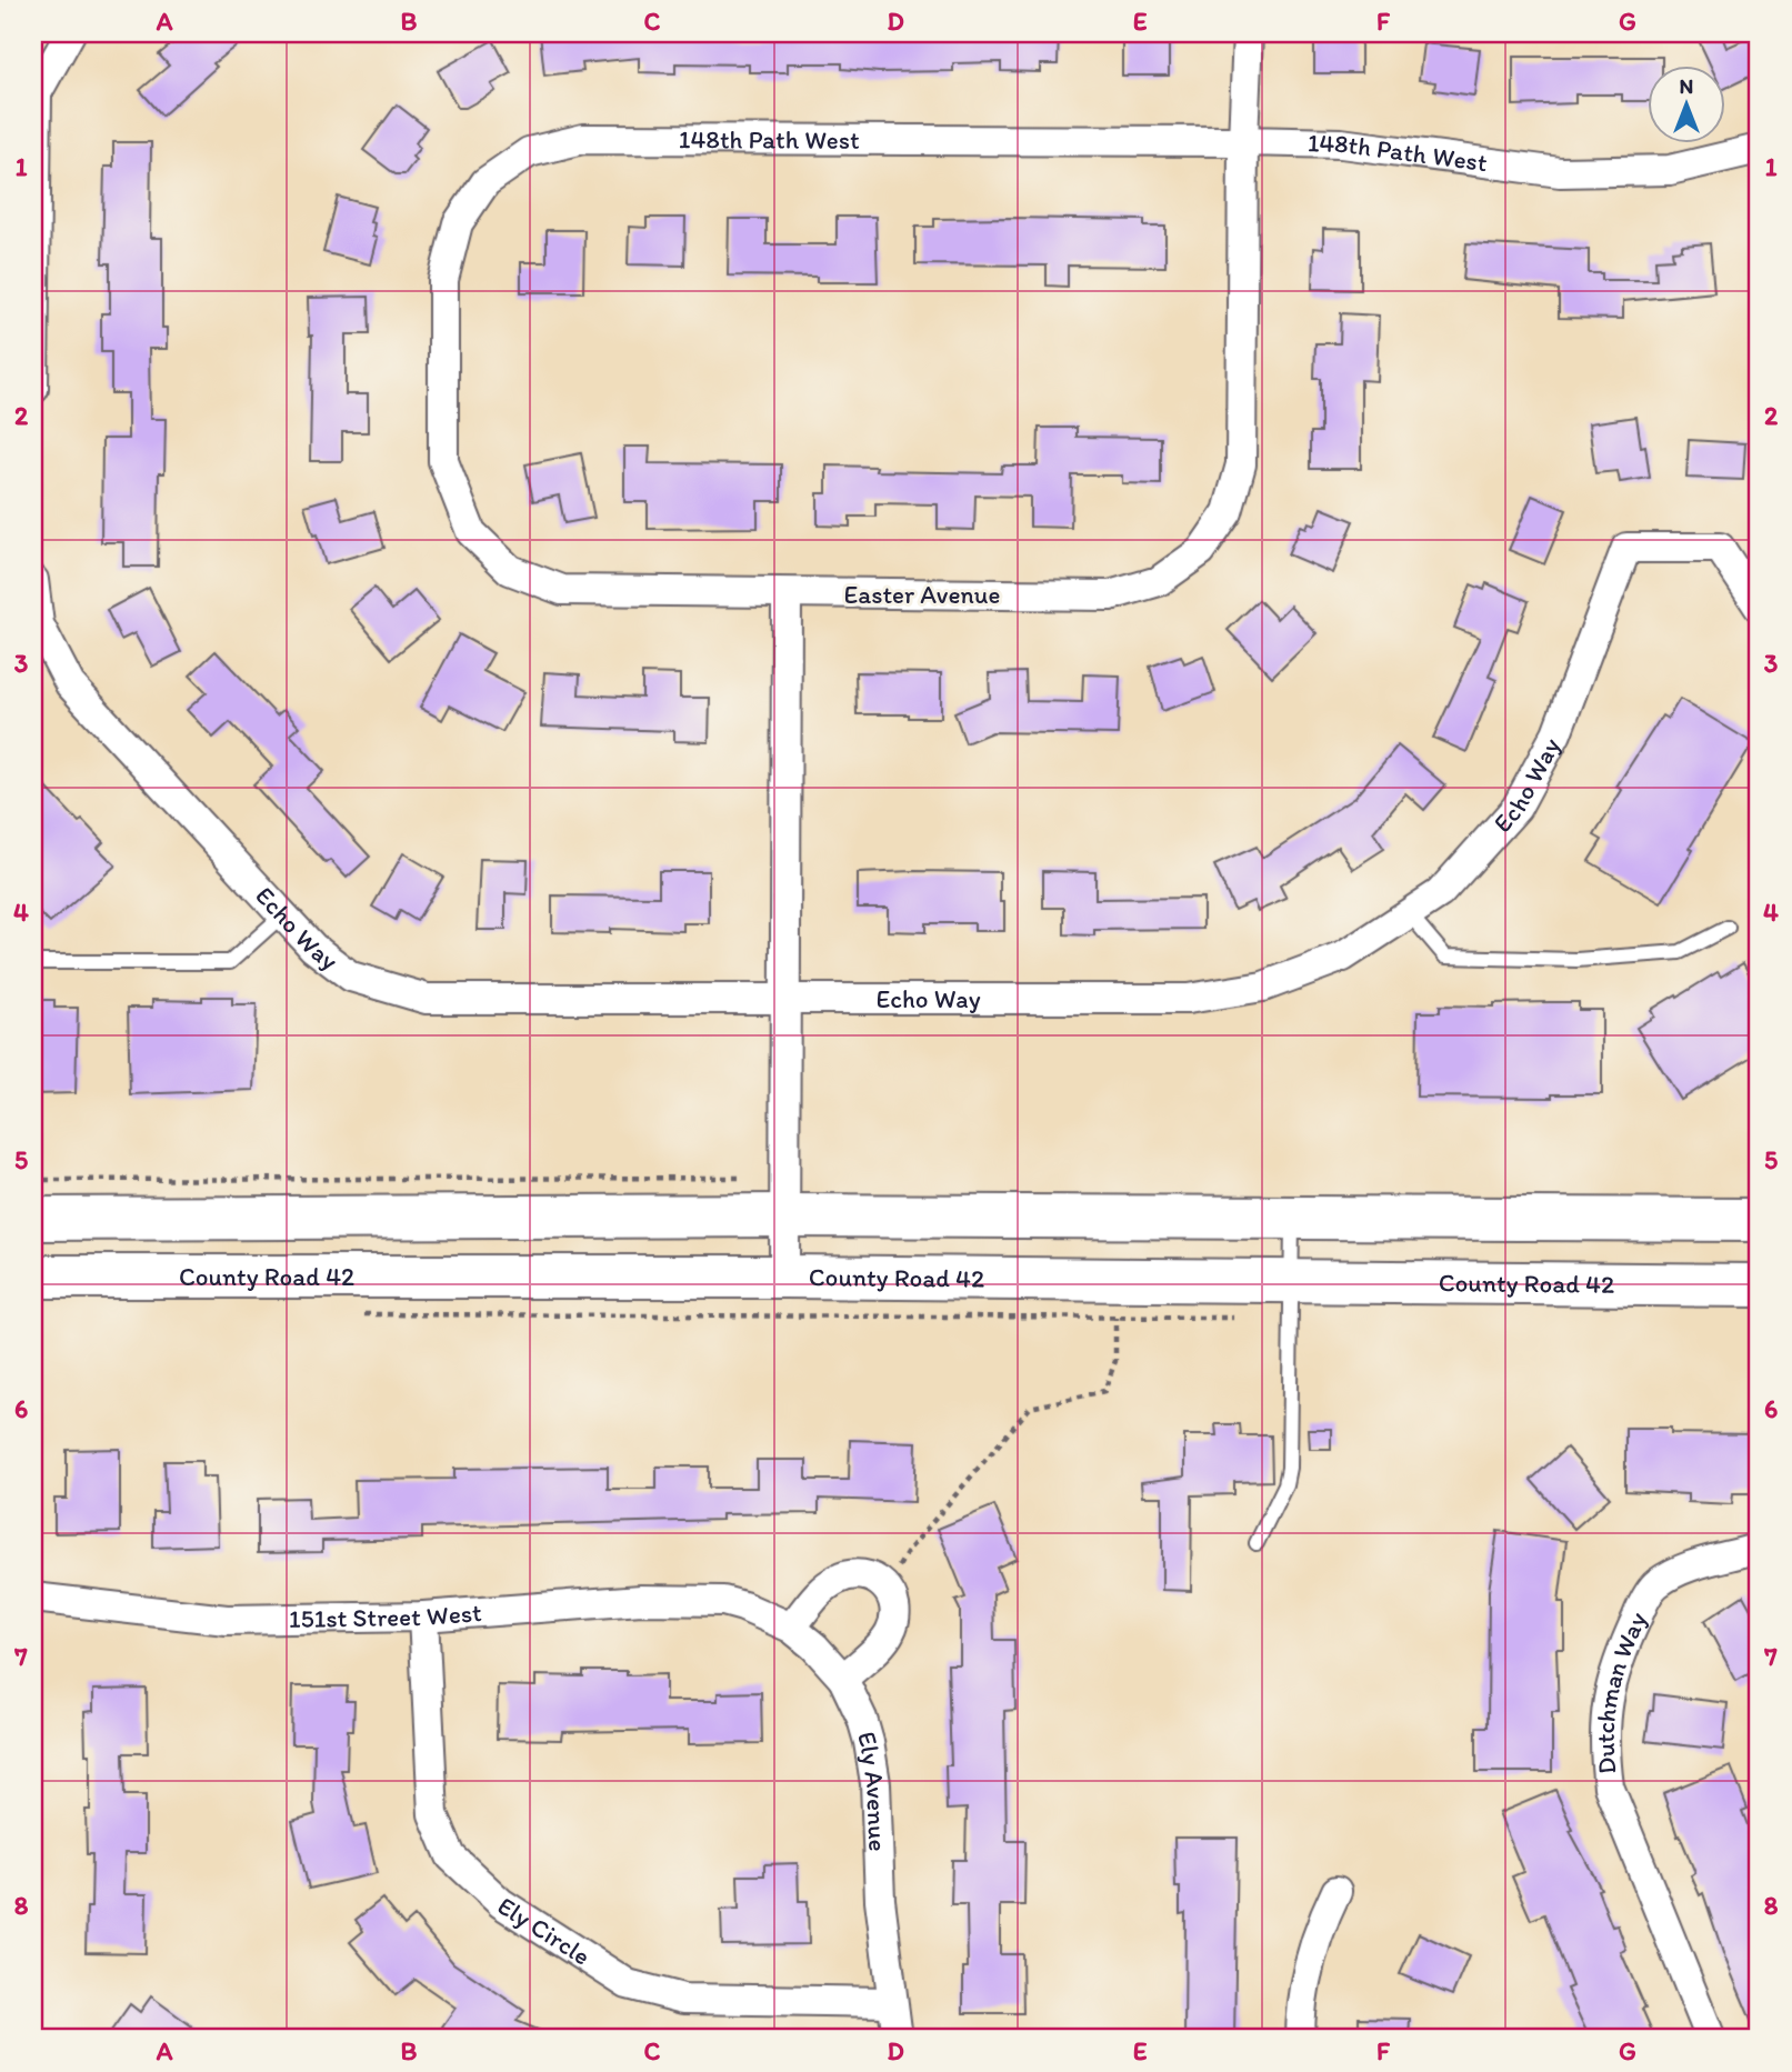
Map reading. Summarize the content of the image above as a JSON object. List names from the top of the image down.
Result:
{
  "streets": {
    "highway": ["County Road 42"],
    "street": [
      "148th Path West",
      "Easter Avenue",
      "Echo Way",
      "151st Street West",
      "Dutchman Way",
      "Ely Avenue",
      "Ely Circle"
    ]
  },
  "crossings": [
    ["148th Path West", "Easter Avenue"],
    ["151st Street West", "Ely Avenue"],
    ["151st Street West", "Ely Circle"],
    ["Ely Avenue", "Ely Circle"]
  ],
  "north": "top",
  "grid": {
    "columns": [
      "A",
      "B",
      "C",
      "D",
      "E",
      "F",
      "G"
    ],
    "rows": [
      "1",
      "2",
      "3",
      "4",
      "5",
      "6",
      "7",
      "8"
    ]
  }
}
